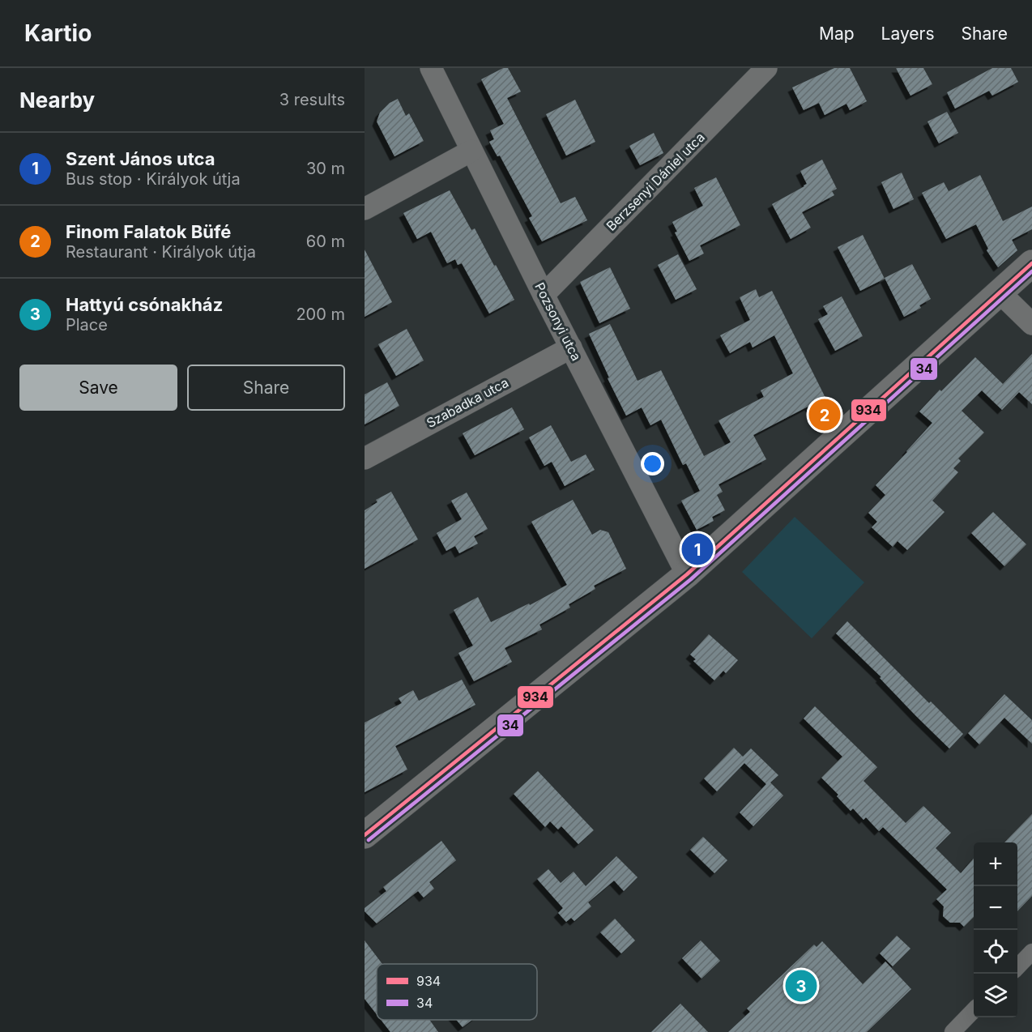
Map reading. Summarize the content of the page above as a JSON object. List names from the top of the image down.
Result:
{
  "streets": {
    "street": ["Berzsenyi Dániel utca", "Pozsonyi utca", "Szabadka utca"]
  },
  "crossings": [
    ["Berzsenyi Dániel utca", "Pozsonyi utca"],
    ["Pozsonyi utca", "Szabadka utca"]
  ],
  "lines": ["transit line 934", "transit line 34"],
  "legend": ["934", "34"],
  "page": {
    "header": "Kartio",
    "nav": ["Map", "Layers", "Share"],
    "heading": ["Nearby", "3 results"],
    "list": [
      {
        "mark": "1",
        "name": "Szent János utca",
        "note": "Bus stop · Királyok útja",
        "value": "30 m"
      },
      {
        "mark": "2",
        "name": "Finom Falatok Büfé",
        "note": "Restaurant · Királyok útja",
        "value": "60 m"
      },
      {
        "mark": "3",
        "name": "Hattyú csónakház",
        "note": "Place",
        "value": "200 m"
      }
    ],
    "buttons": ["Save", "Share"],
    "pins": ["2", "1", "3"],
    "map_buttons": ["+", "−"]
  }
}
